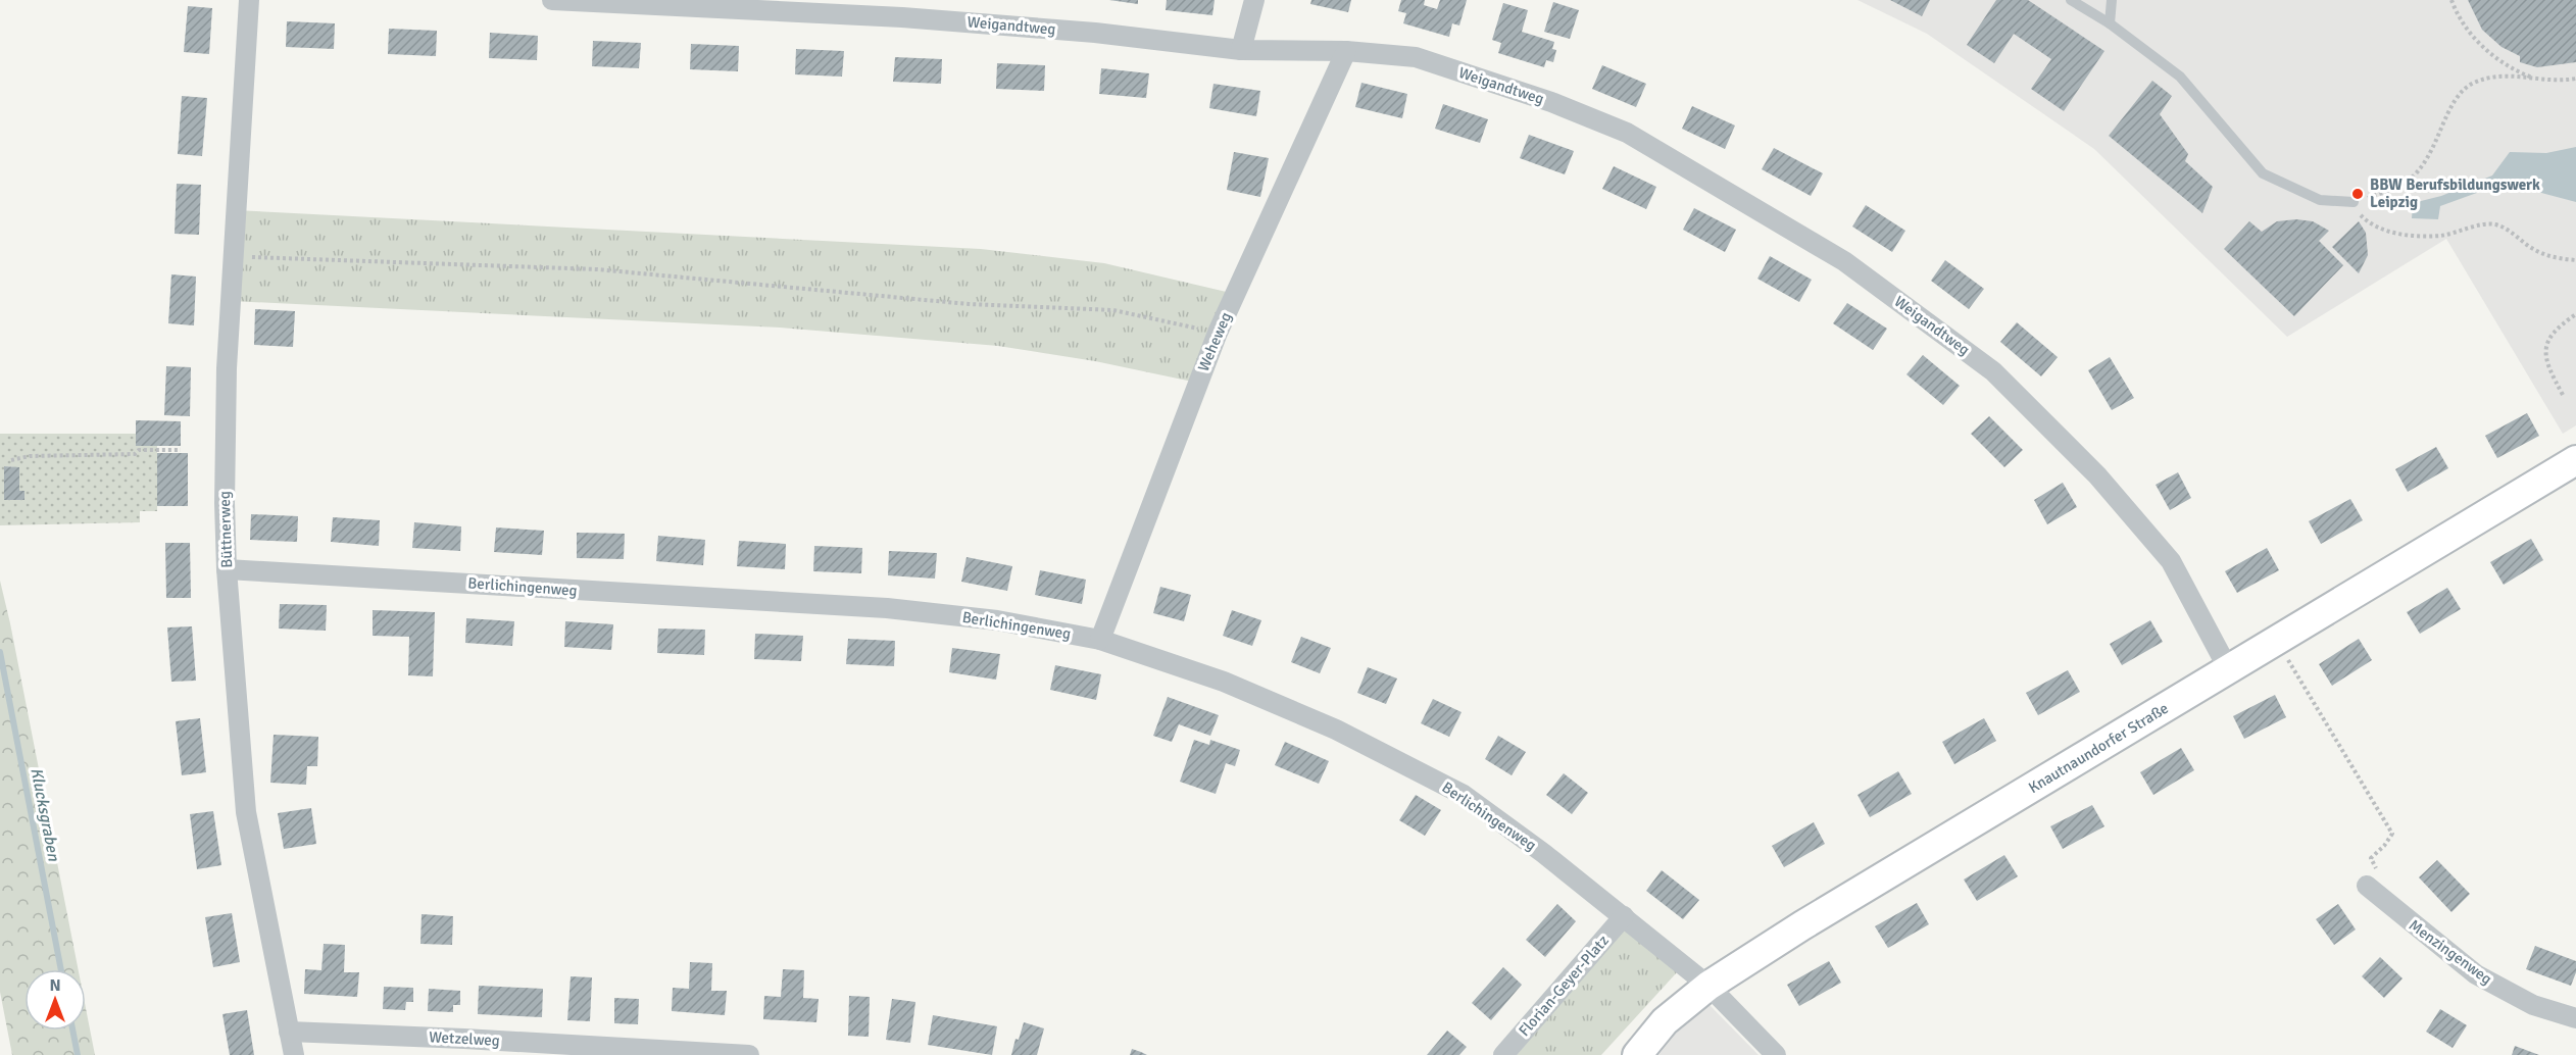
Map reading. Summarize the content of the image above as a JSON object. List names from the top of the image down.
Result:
{
  "streets": {
    "main road": ["Knautnaundorfer Straße"],
    "street": [
      "Weigandtweg",
      "Weheweg",
      "Büttnerweg",
      "Berlichingenweg",
      "Menzingenweg",
      "Florian-Geyer-Platz",
      "Wetzelweg"
    ]
  },
  "crossings": [
    ["Weigandtweg", "Weheweg"],
    ["Weigandtweg", "Knautnaundorfer Straße"],
    ["Weheweg", "Berlichingenweg"],
    ["Büttnerweg", "Berlichingenweg"],
    ["Büttnerweg", "Wetzelweg"],
    ["Berlichingenweg", "Knautnaundorfer Straße"],
    ["Berlichingenweg", "Florian-Geyer-Platz"]
  ],
  "water": ["Klucksgraben"],
  "places": ["BBW Berufsbildungswerk Leipzig"],
  "north": "top"
}
